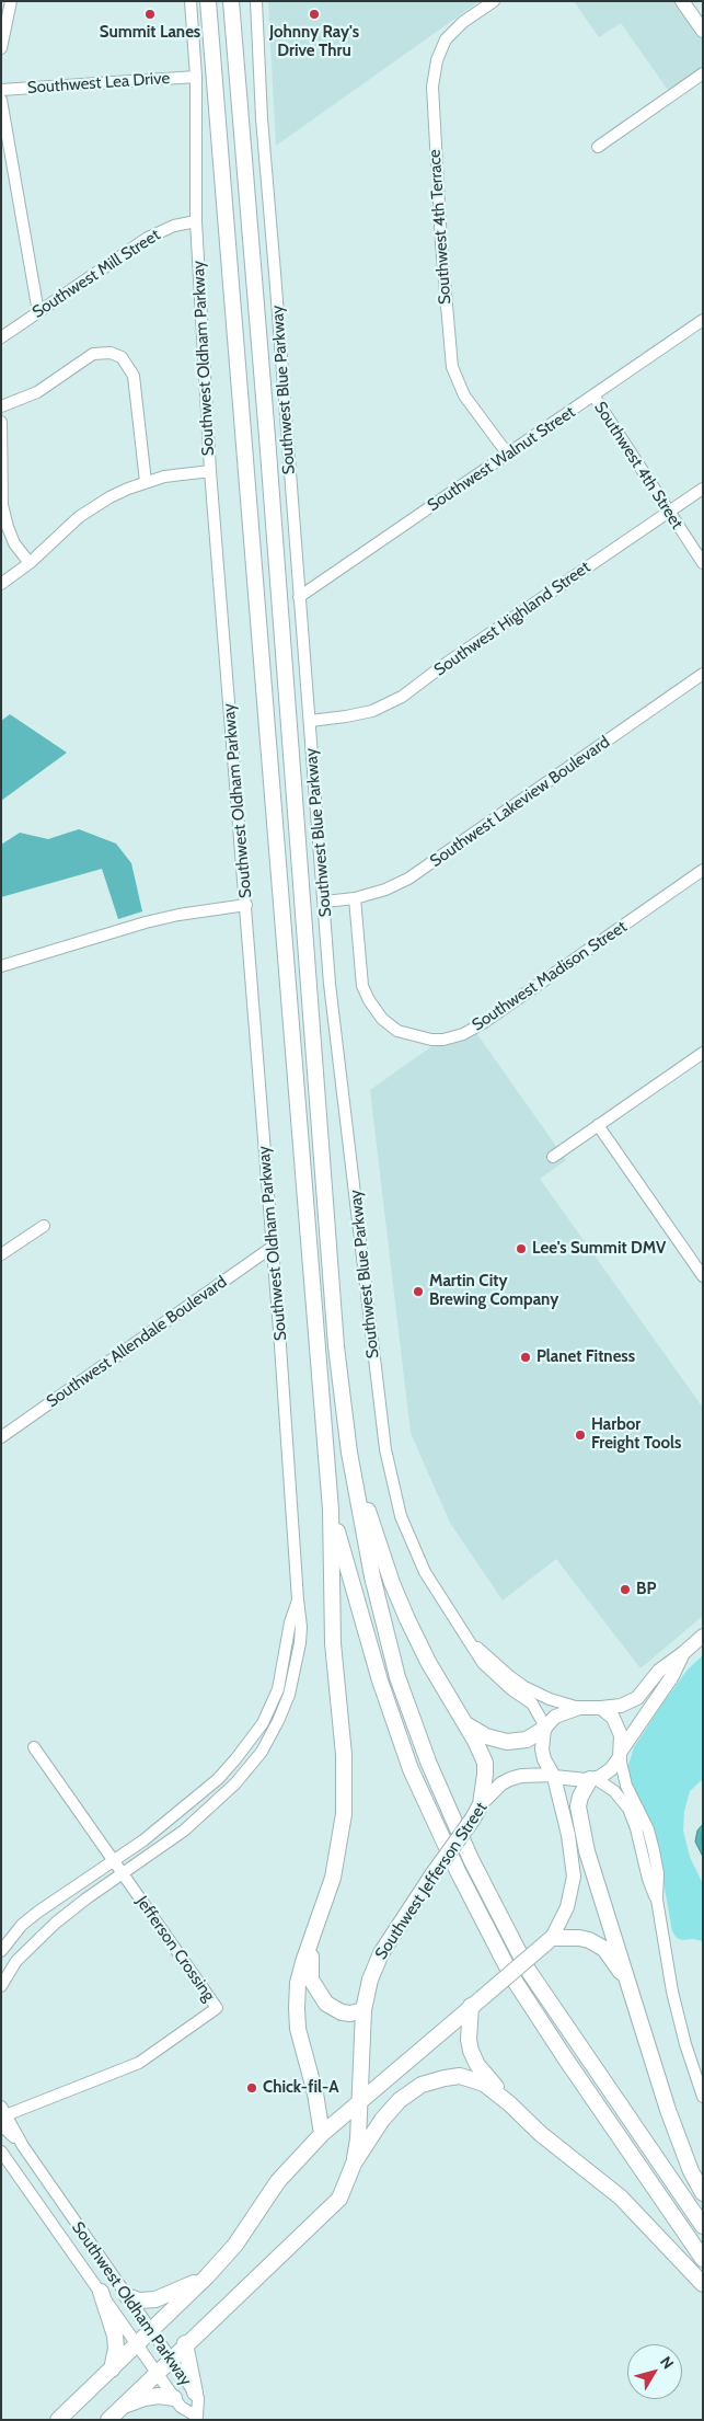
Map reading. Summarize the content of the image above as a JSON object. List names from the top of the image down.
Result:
{
  "streets": {
    "highway": ["Southwest Jefferson Street"],
    "street": [
      "Southwest Lea Drive",
      "Southwest 4th Terrace",
      "Southwest Mill Street",
      "Southwest Oldham Parkway",
      "Southwest Blue Parkway",
      "Southwest Walnut Street",
      "Southwest 4th Street",
      "Southwest Highland Street",
      "Southwest Lakeview Boulevard",
      "Southwest Madison Street",
      "Southwest Allendale Boulevard",
      "Jefferson Crossing"
    ]
  },
  "crossings": [
    ["Southwest Lea Drive", "Southwest Oldham Parkway"],
    ["Southwest 4th Terrace", "Southwest Walnut Street"],
    ["Southwest Mill Street", "Southwest Oldham Parkway"],
    ["Southwest Oldham Parkway", "Southwest Allendale Boulevard"],
    ["Southwest Oldham Parkway", "Jefferson Crossing"],
    ["Southwest Blue Parkway", "Southwest Walnut Street"],
    ["Southwest Blue Parkway", "Southwest Highland Street"],
    ["Southwest Blue Parkway", "Southwest Lakeview Boulevard"],
    ["Southwest Blue Parkway", "Southwest Jefferson Street"],
    ["Southwest Walnut Street", "Southwest 4th Street"],
    ["Southwest 4th Street", "Southwest Highland Street"],
    ["Southwest Lakeview Boulevard", "Southwest Madison Street"]
  ],
  "places": [
    "Summit Lanes",
    "Johnny Ray's Drive Thru",
    "Lee's Summit DMV",
    "Martin City Brewing Company",
    "Planet Fitness",
    "Harbor Freight Tools",
    "BP",
    "Chick-fil-A"
  ],
  "north": "top right"
}
